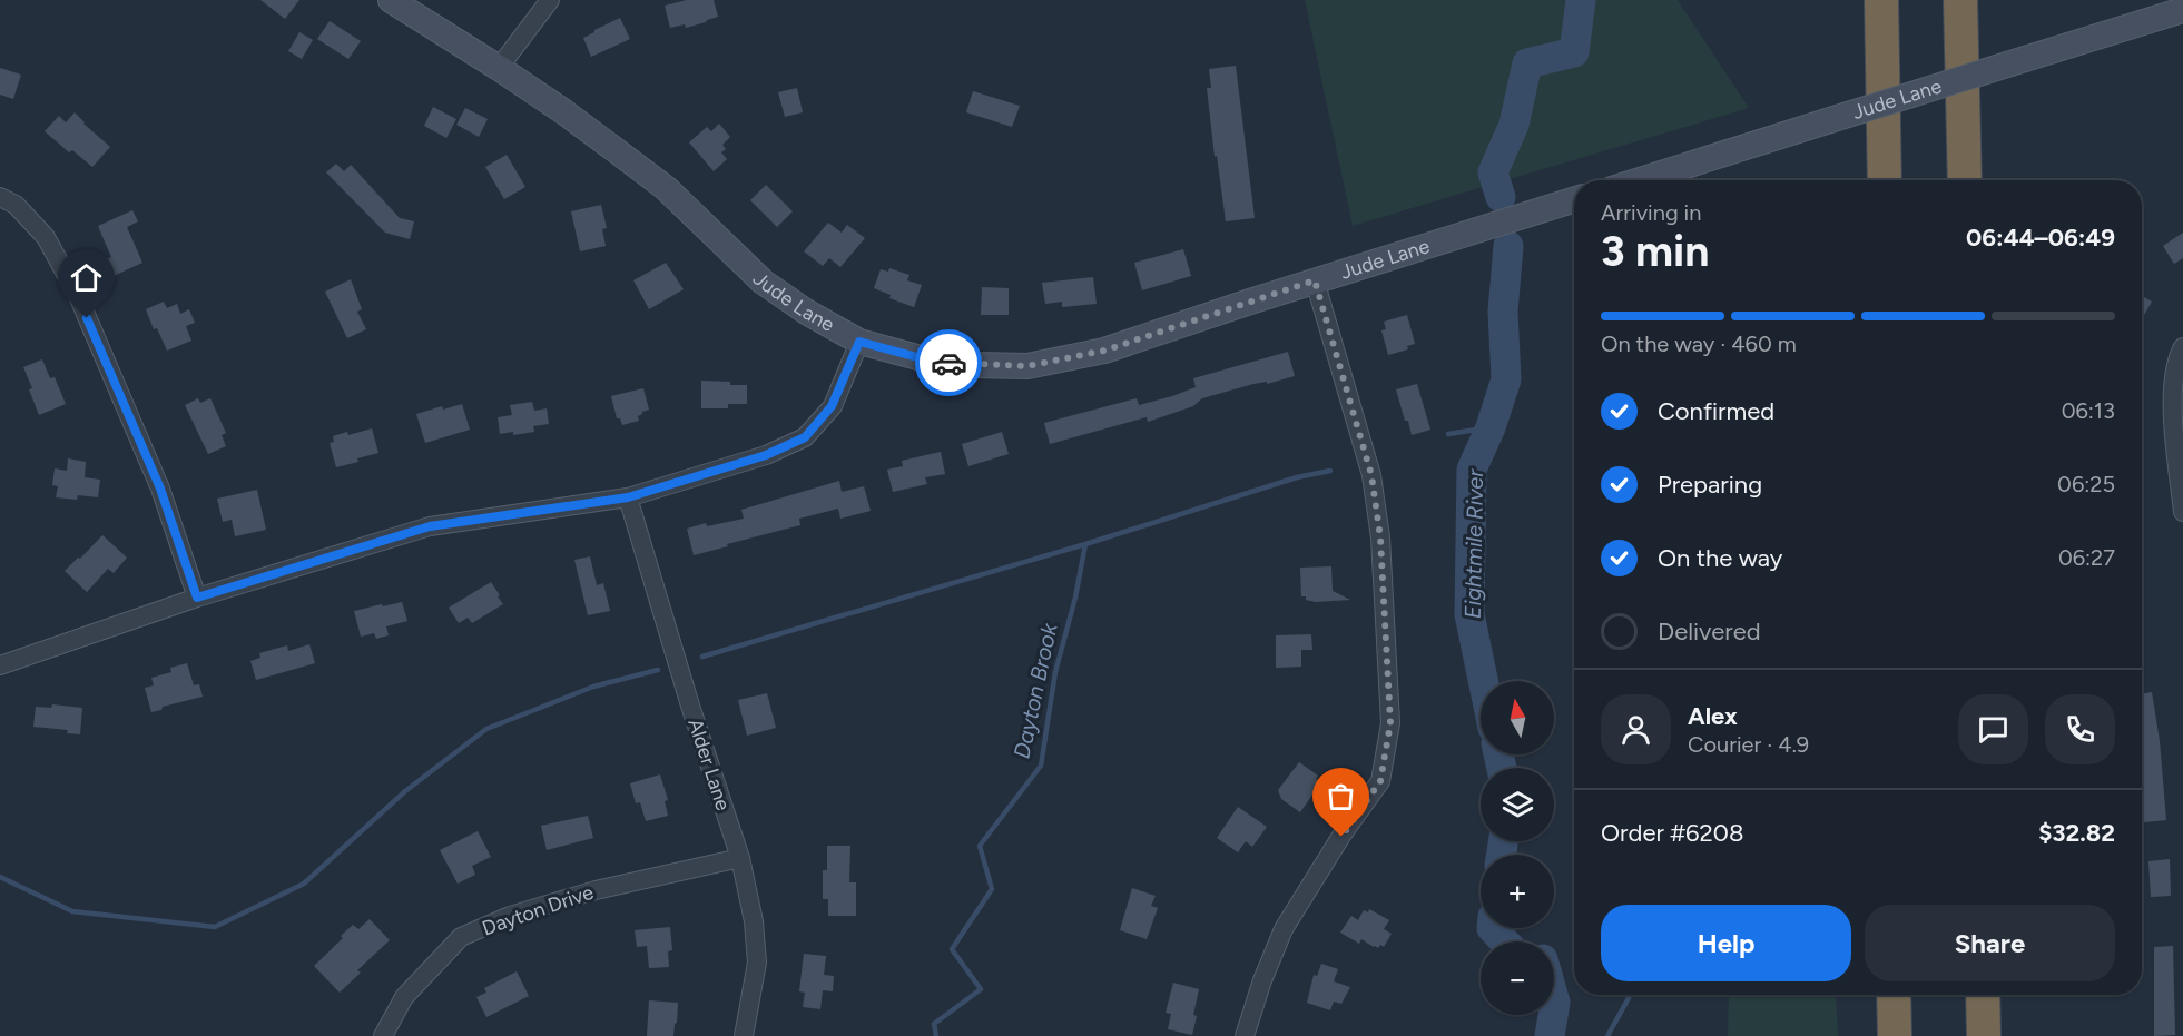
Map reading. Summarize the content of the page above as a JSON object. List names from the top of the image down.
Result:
{
  "streets": {
    "street": ["Jude Lane", "Alder Lane", "Dayton Drive"]
  },
  "crossings": [
    ["Alder Lane", "Dayton Drive"]
  ],
  "water": ["Eightmile River", "Dayton Brook"],
  "north": "top",
  "page": {
    "heading": ["3 min", "Arriving in", "06:44–06:49"],
    "panel": [
      "Alex",
      "Courier · 4.9",
      "Order #6208",
      "$32.82"
    ],
    "bar": "On the way · 460 m",
    "list": [
      ["Confirmed", "06:13"],
      ["Preparing", "06:25"],
      ["On the way", "06:27"],
      "Delivered"
    ],
    "map_buttons": ["+", "−"],
    "buttons": ["Help", "Share"]
  }
}
